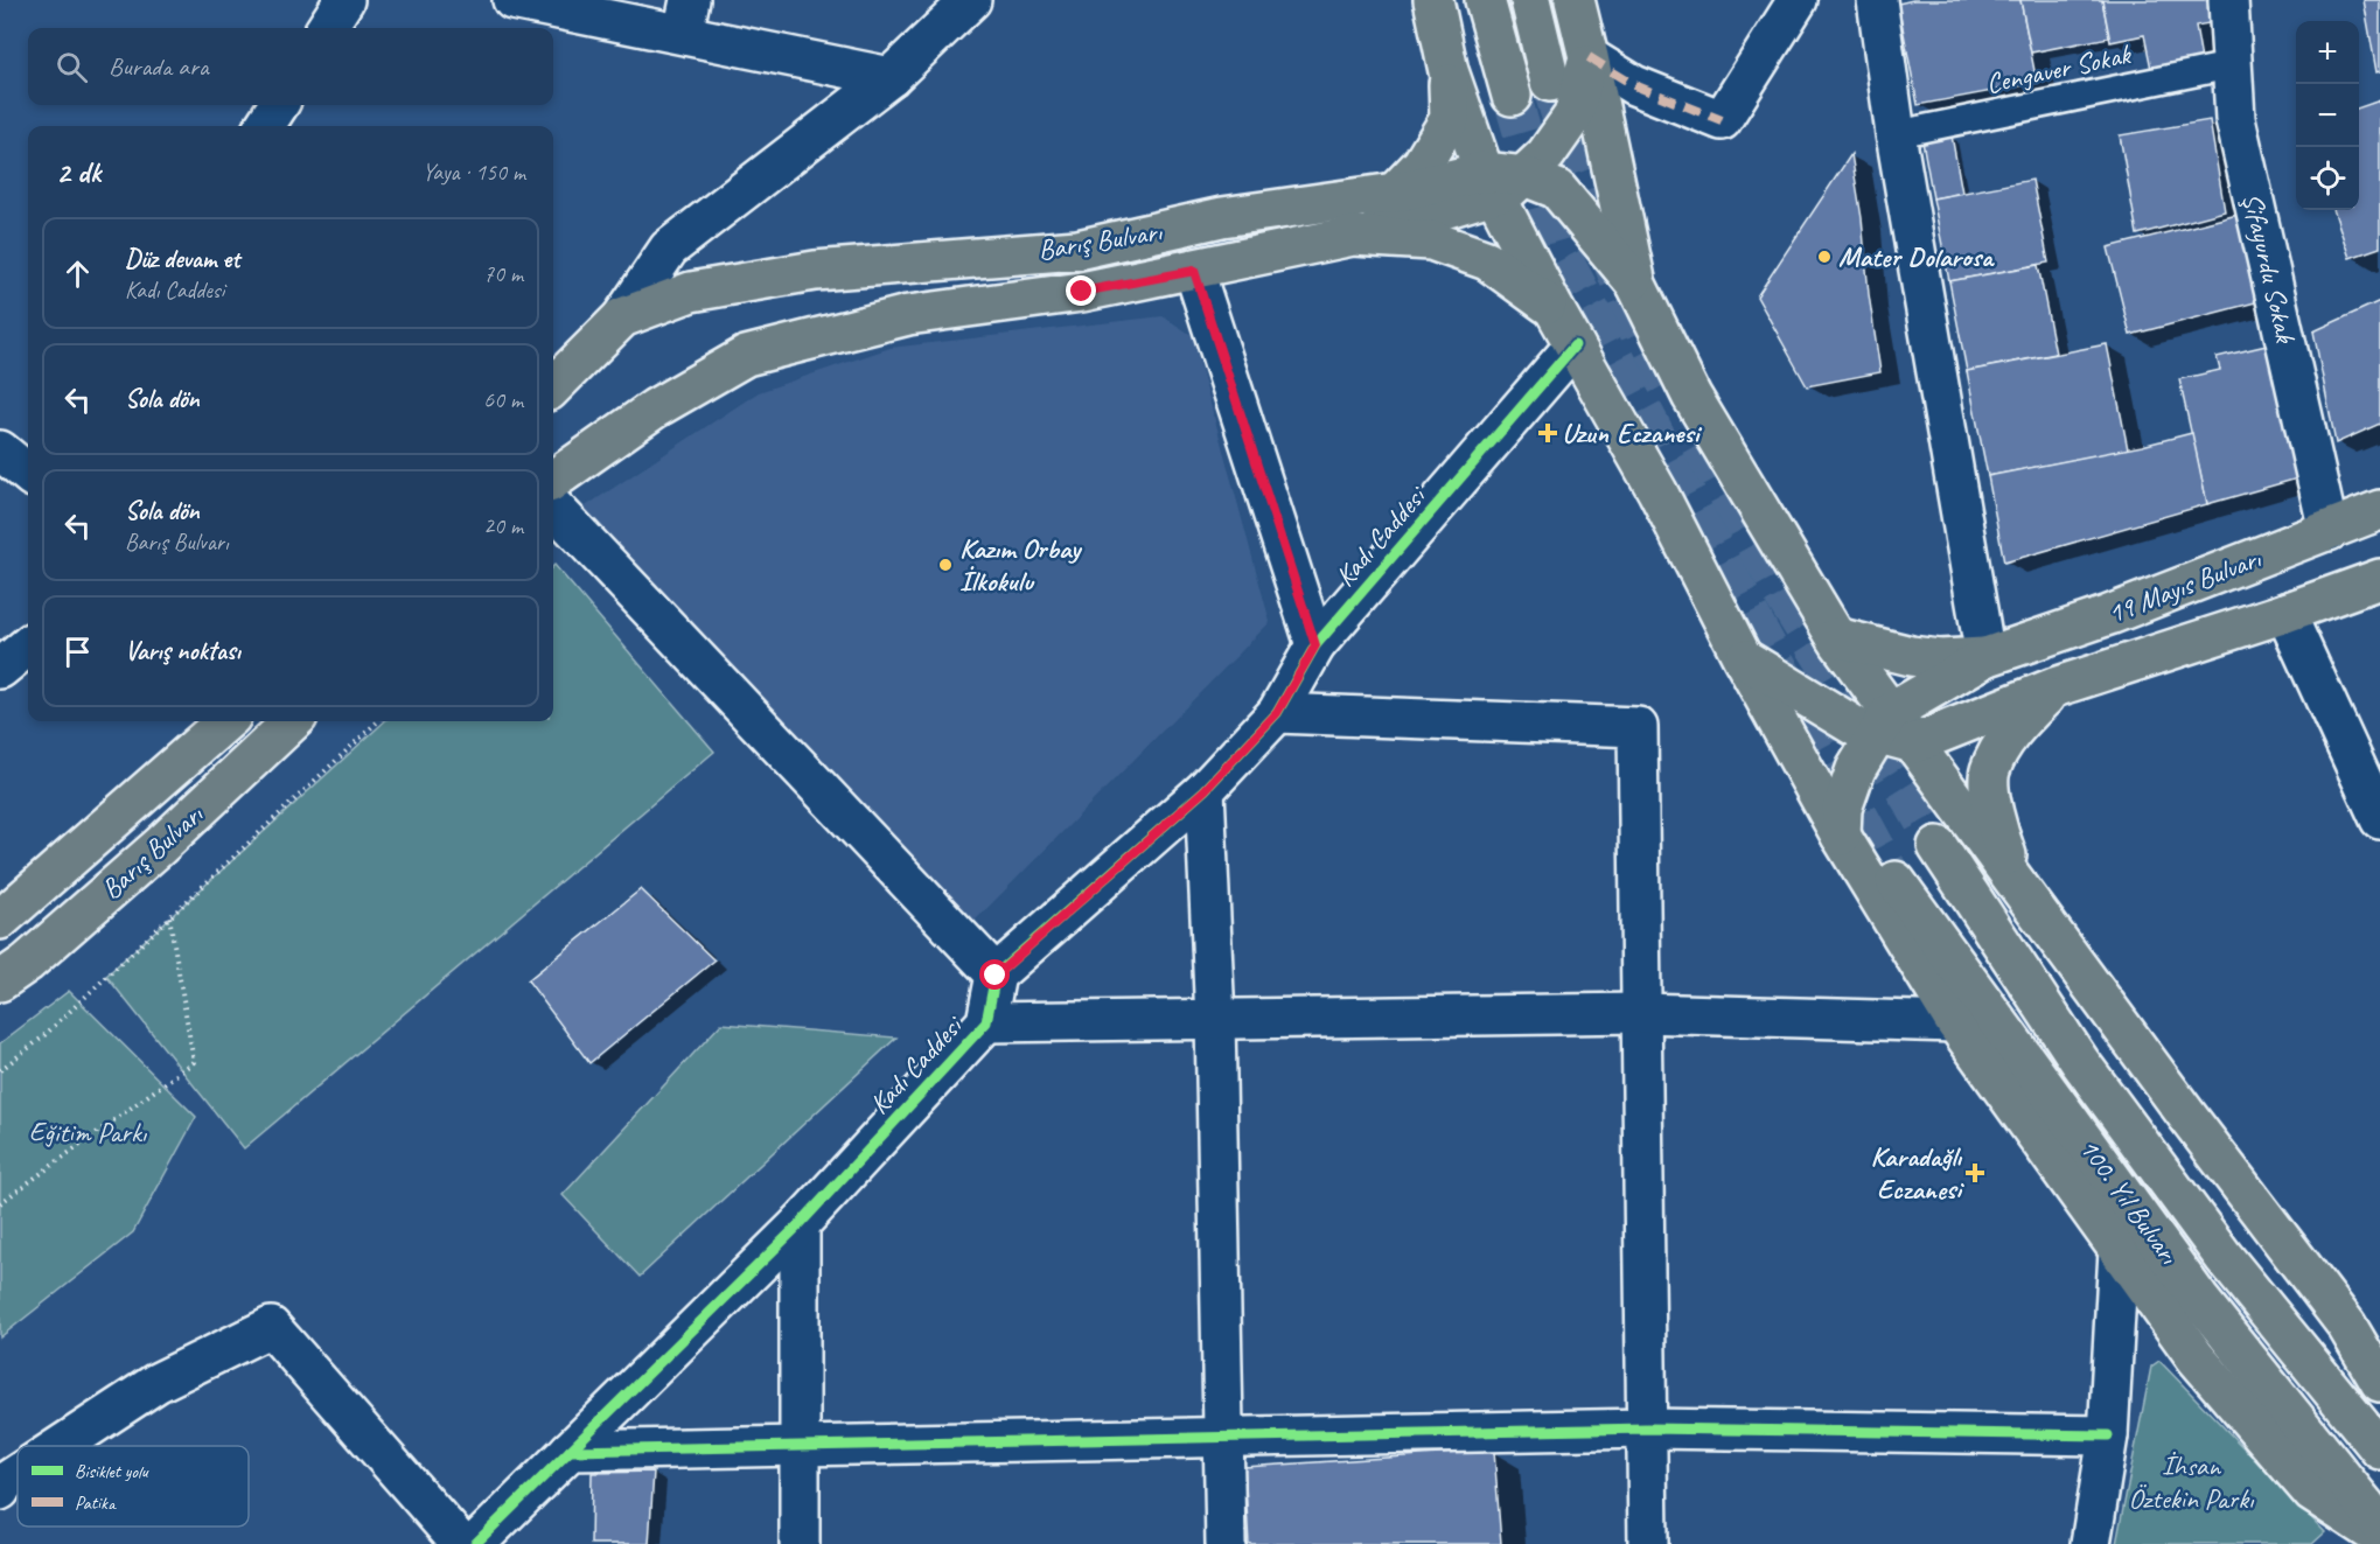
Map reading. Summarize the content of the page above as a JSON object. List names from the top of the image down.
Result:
{
  "streets": {
    "main road": ["Barış Bulvarı", "19 Mayıs Bulvarı", "100. Yıl Bulvarı"],
    "street": ["Şifayurdu Sokak", "Kadı Caddesi"],
    "lane": ["Cengaver Sokak"]
  },
  "crossings": [
    ["Cengaver Sokak", "Şifayurdu Sokak"],
    ["Şifayurdu Sokak", "19 Mayıs Bulvarı"]
  ],
  "parks": ["Eğitim Parkı", "İhsan Öztekin Parkı"],
  "places": {
    "other": ["Mater Dolarosa", "Kazım Orbay İlkokulu"],
    "health": ["Uzun Eczanesi", "Karadağlı Eczanesi"]
  },
  "legend": ["Bisiklet yolu", "Patika"],
  "page": {
    "map_buttons": ["+", "−"],
    "search": "Burada ara",
    "heading": ["2 dk", "Yaya · 150 m"],
    "list": [
      ["Düz devam et", "Kadı Caddesi", "70 m"],
      ["Sola dön", "60 m"],
      ["Sola dön", "Barış Bulvarı", "20 m"],
      "Varış noktası"
    ]
  }
}
